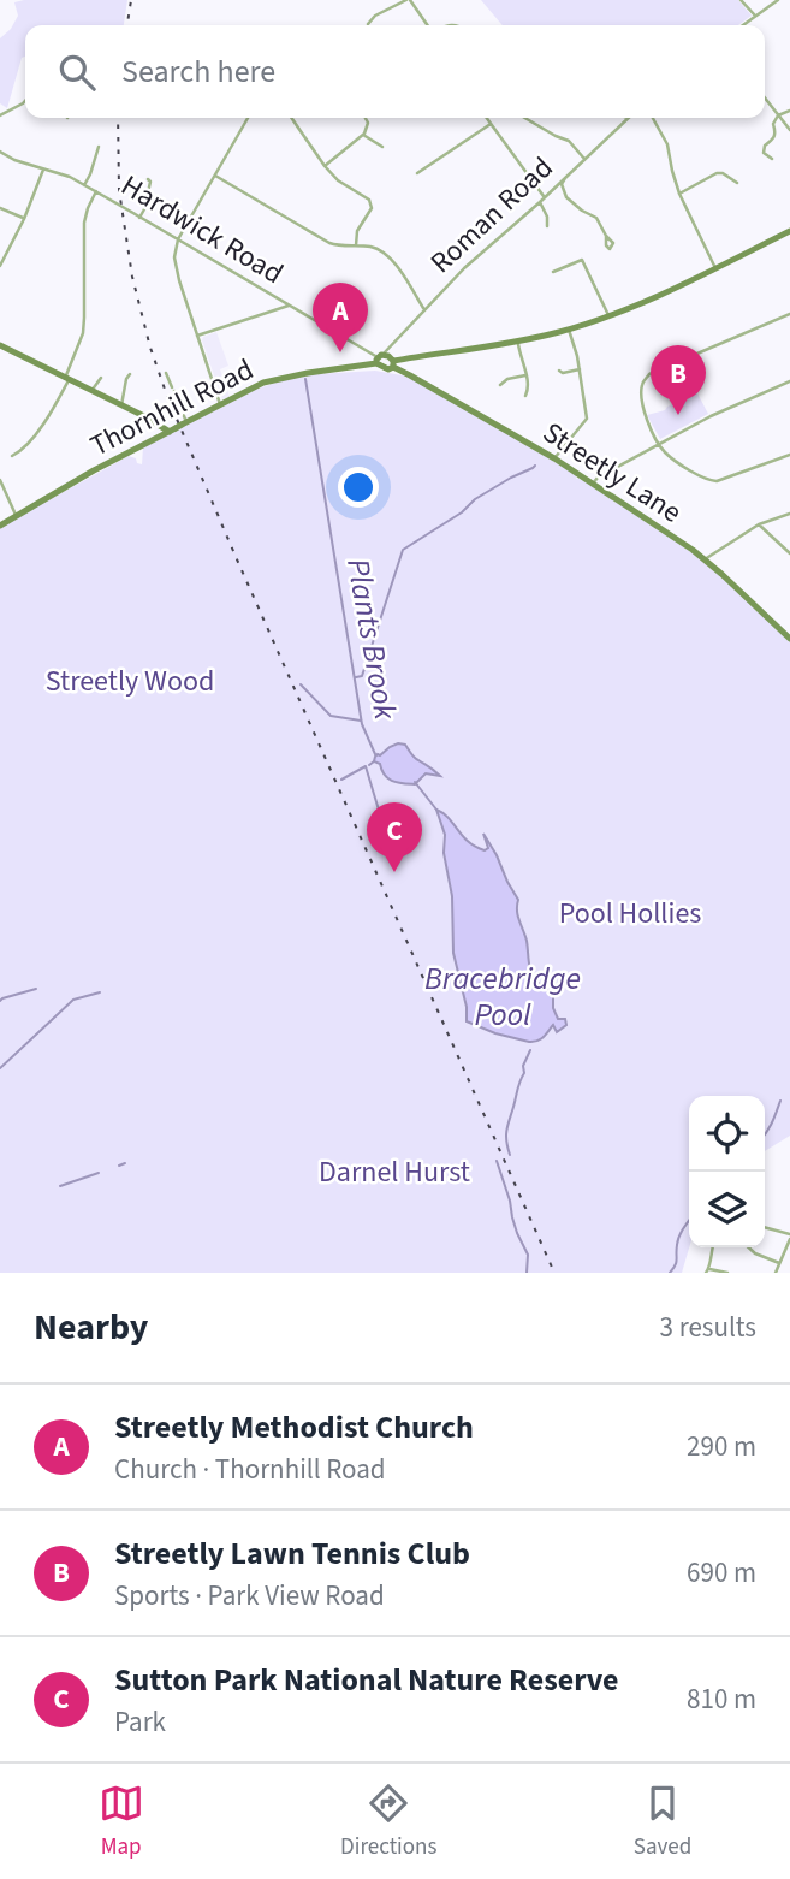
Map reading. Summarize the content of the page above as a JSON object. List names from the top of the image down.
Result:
{
  "streets": {
    "main road": ["Thornhill Road", "Streetly Lane"],
    "street": ["Roman Road", "Hardwick Road"]
  },
  "crossings": [
    ["Roman Road", "Hardwick Road"],
    ["Roman Road", "Thornhill Road"],
    ["Roman Road", "Streetly Lane"],
    ["Hardwick Road", "Thornhill Road"],
    ["Hardwick Road", "Streetly Lane"],
    ["Thornhill Road", "Streetly Lane"]
  ],
  "water": ["Plants Brook", "Bracebridge Pool"],
  "parks": ["Streetly Wood", "Pool Hollies", "Darnel Hurst"],
  "page": {
    "search": "Search here",
    "pins": ["A", "B", "C"],
    "heading": ["Nearby", "3 results"],
    "list": [
      {
        "mark": "A",
        "name": "Streetly Methodist Church",
        "note": "Church · Thornhill Road",
        "value": "290 m"
      },
      {
        "mark": "B",
        "name": "Streetly Lawn Tennis Club",
        "note": "Sports · Park View Road",
        "value": "690 m"
      },
      {
        "mark": "C",
        "name": "Sutton Park National Nature Reserve",
        "note": "Park",
        "value": "810 m"
      }
    ],
    "nav": ["Map", "Directions", "Saved"]
  }
}
